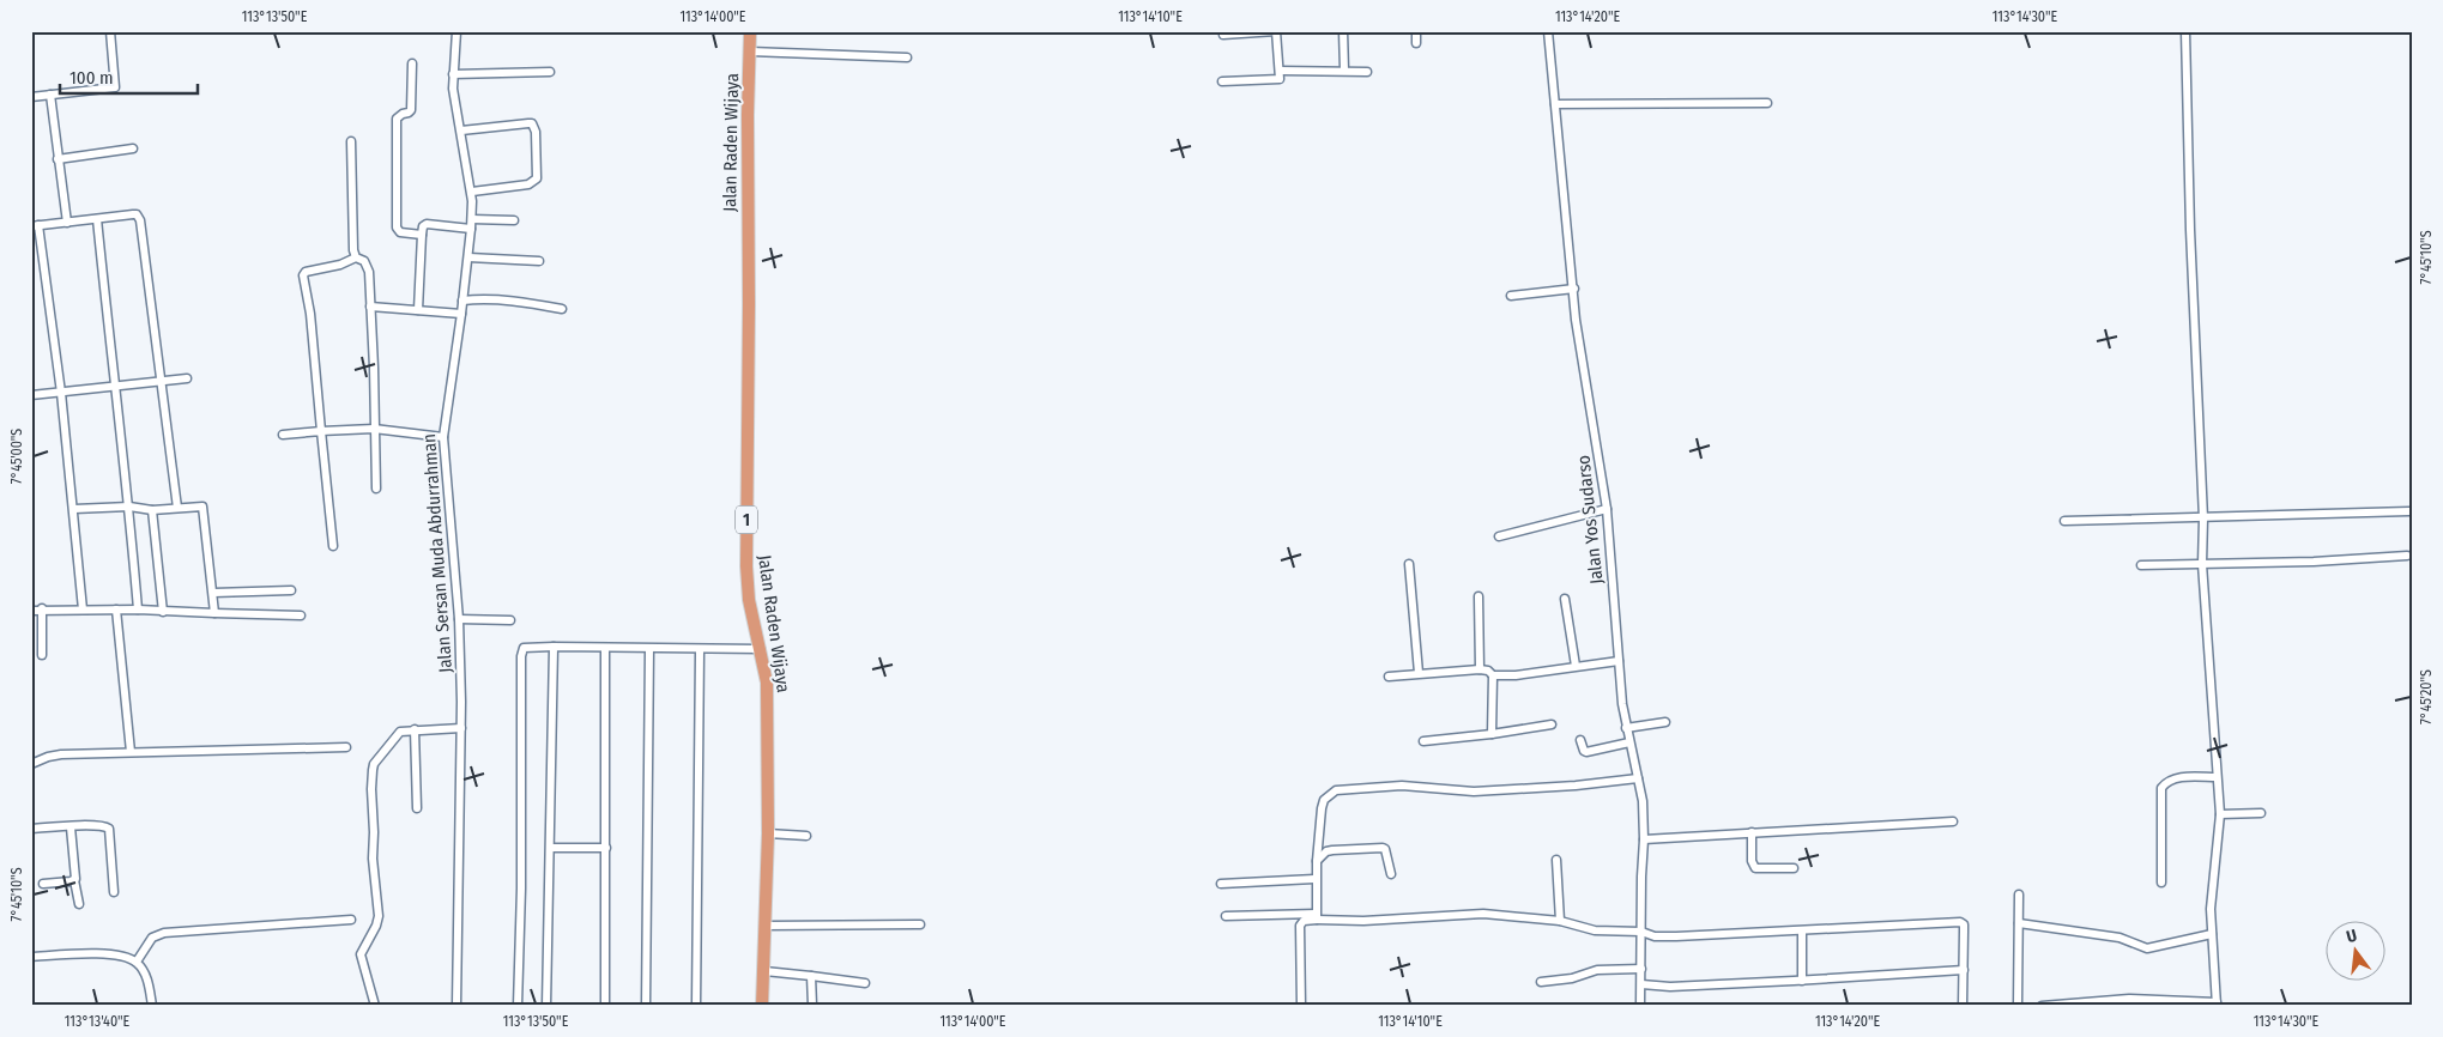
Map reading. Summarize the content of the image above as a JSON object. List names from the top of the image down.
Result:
{
  "streets": {
    "highway": ["Jalan Raden Wijaya", "1"],
    "street": ["Jalan Yos Sudarso", "Jalan Sersan Muda Abdurrahman"]
  },
  "scale_bar": "100 m",
  "north": "top",
  "coordinates": [
    "113°13'50\"E",
    "113°14'00\"E",
    "113°14'10\"E",
    "113°14'20\"E",
    "113°14'30\"E",
    "7°45'10\"S",
    "7°45'00\"S",
    "7°45'20\"S",
    "113°13'40\"E"
  ]
}
